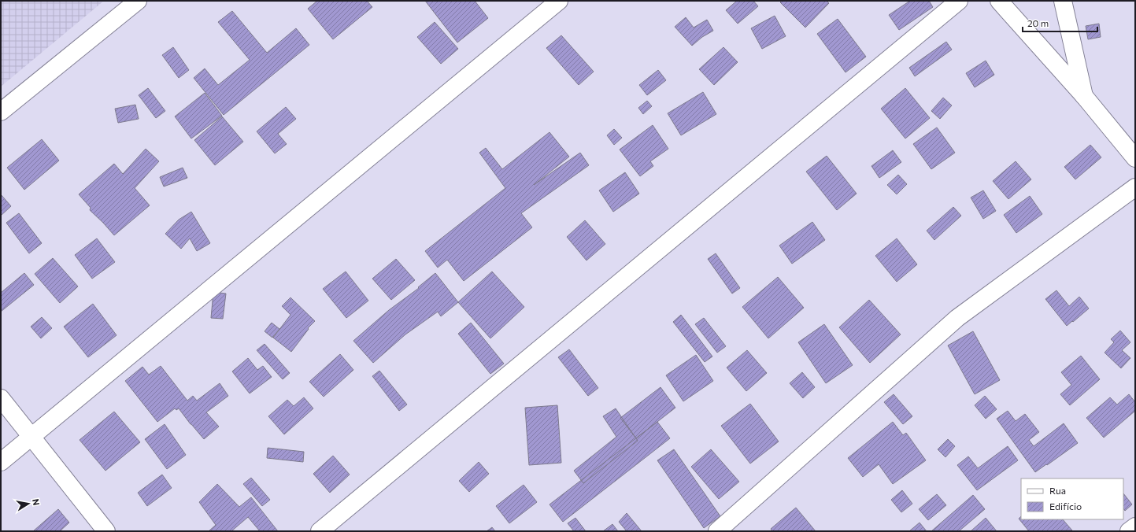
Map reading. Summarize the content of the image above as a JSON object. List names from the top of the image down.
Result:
{
  "legend": ["Rua", "Edifício"],
  "scale_bar": "20 m",
  "north": "right"
}
